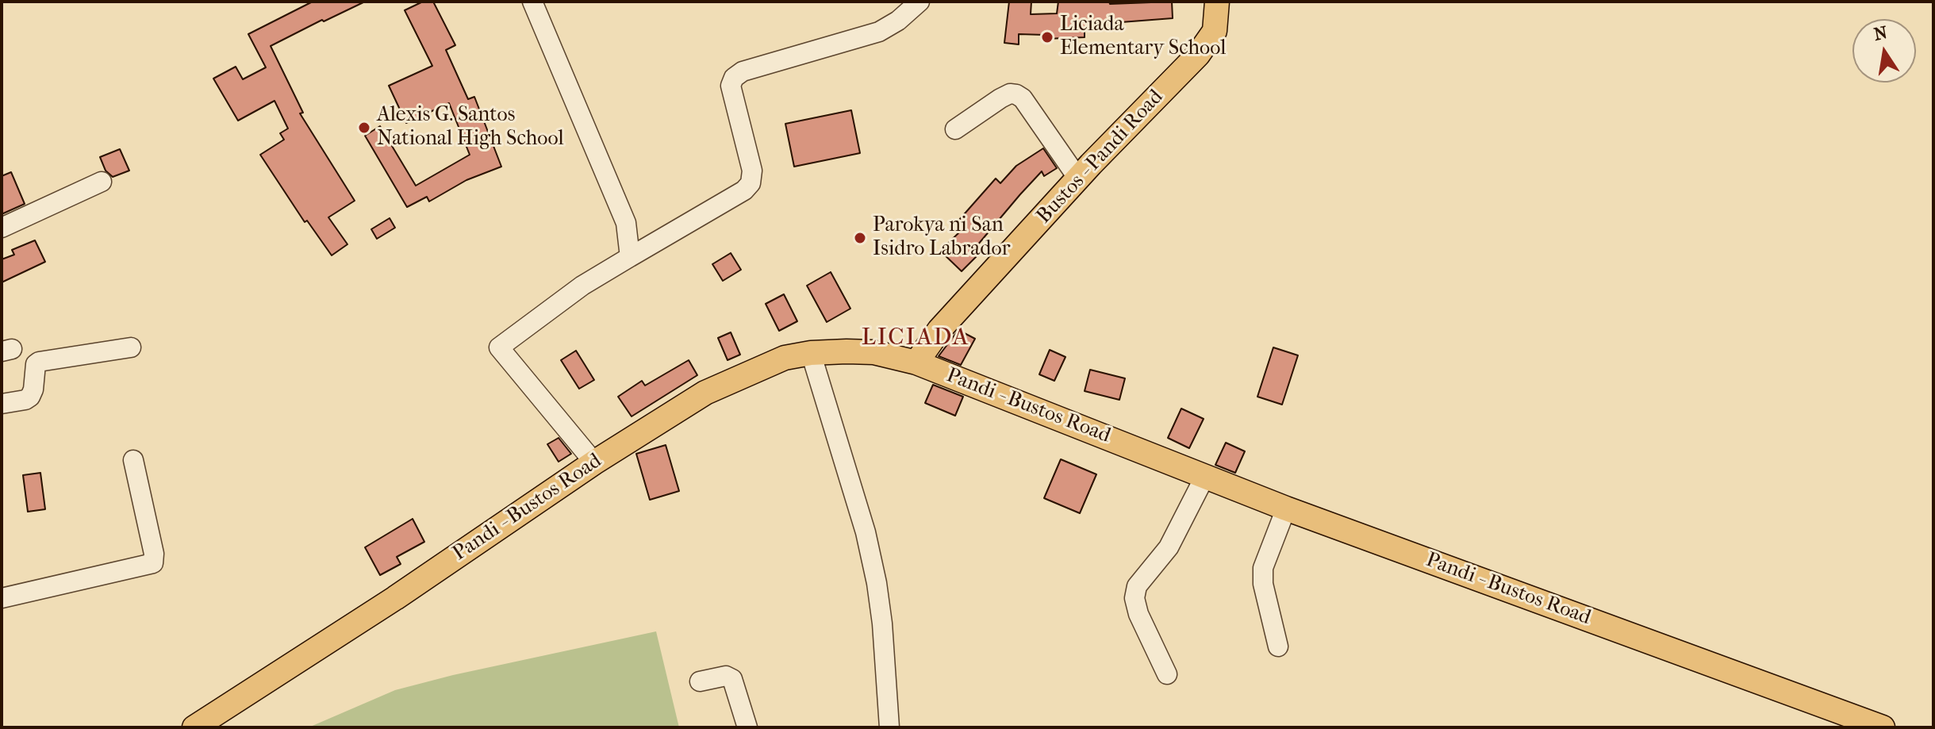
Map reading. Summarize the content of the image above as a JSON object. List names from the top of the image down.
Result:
{
  "streets": {
    "main road": ["Bustos - Pandi Road", "Pandi - Bustos Road"]
  },
  "crossings": [
    ["Bustos - Pandi Road", "Pandi - Bustos Road"]
  ],
  "districts": ["LICIADA"],
  "places": ["Liciada Elementary School", "Alexis G. Santos National High School", "Parokya ni San Isidro Labrador"],
  "north": "top"
}
